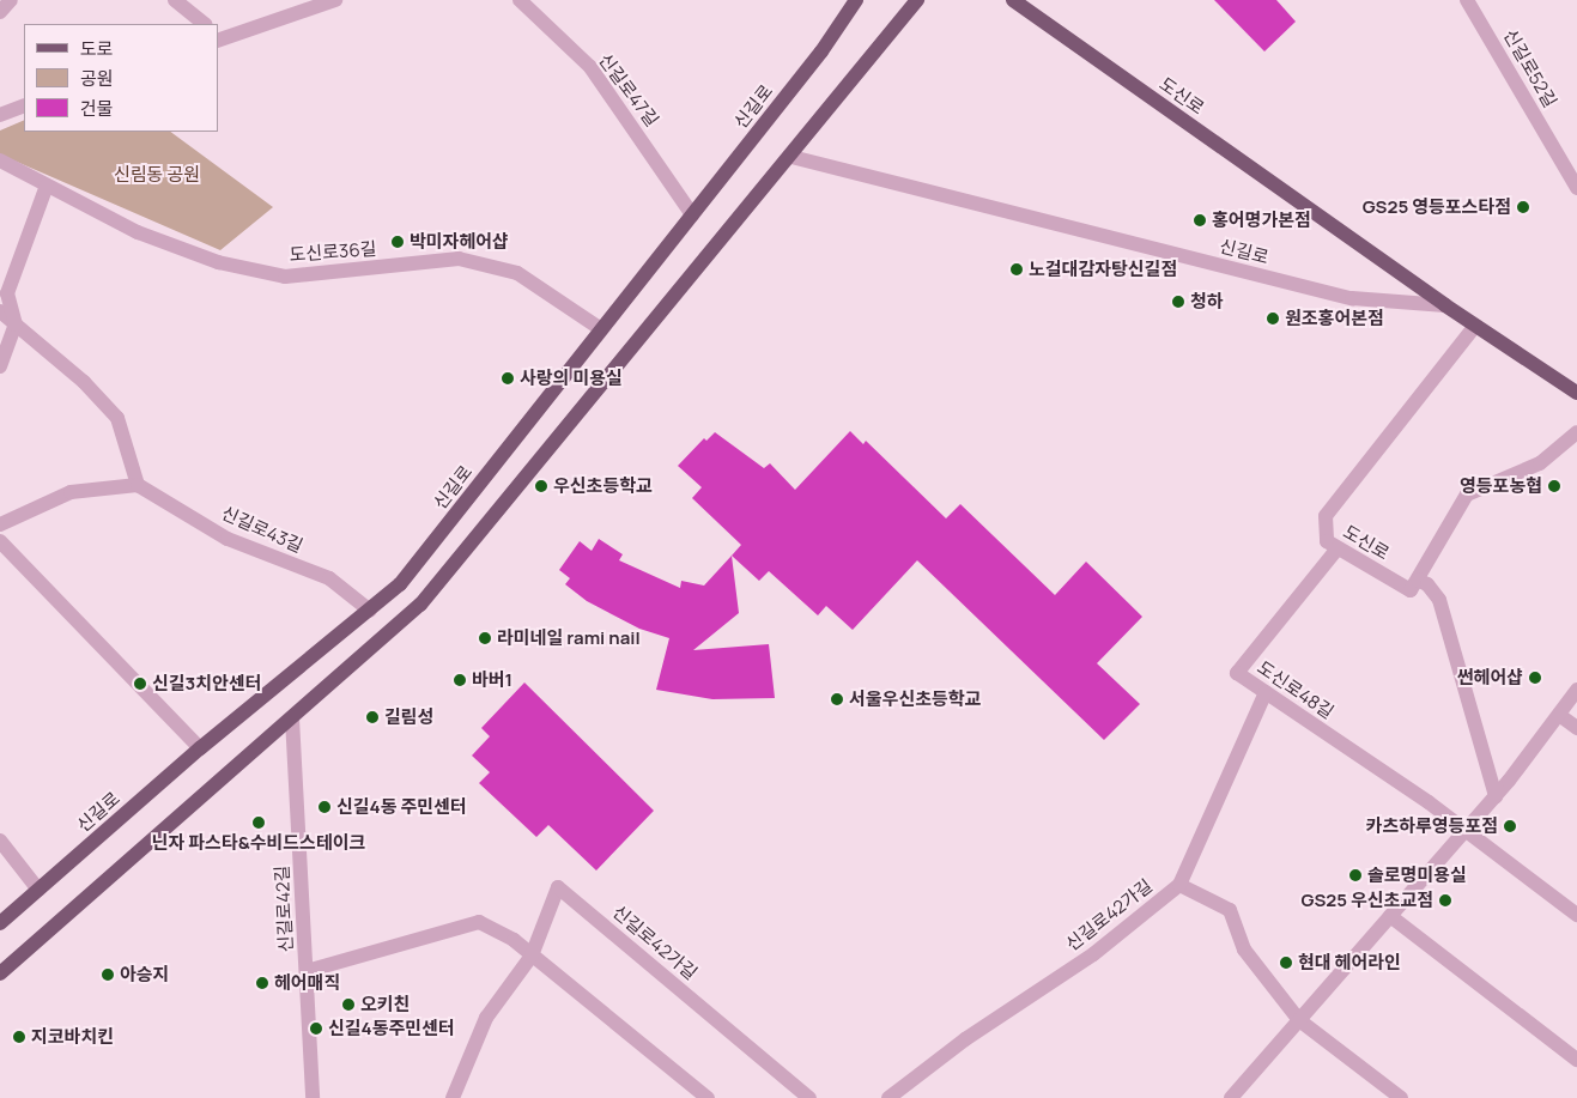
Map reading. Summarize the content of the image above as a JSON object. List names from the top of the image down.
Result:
{
  "streets": {
    "main road": ["도신로", "신길로"],
    "street": [
      "신길로52길",
      "신길로47길",
      "도신로36길",
      "신길로43길",
      "도신로48길",
      "신길로42길",
      "신길로42가길"
    ]
  },
  "crossings": [
    ["신길로47길", "신길로"],
    ["도신로", "신길로"],
    ["도신로", "도신로48길"],
    ["신길로", "도신로36길"],
    ["신길로", "신길로43길"],
    ["도신로48길", "신길로42가길"]
  ],
  "parks": ["신림동 공원"],
  "places": [
    "GS25 영등포스타점",
    "홍어명가본점",
    "박미자헤어샵",
    "노걸대감자탕신길점",
    "청하",
    "원조홍어본점",
    "사랑의 미용실",
    "우신초등학교",
    "영등포농협",
    "라미네일 rami nail",
    "썬헤어샵",
    "바버1",
    "신길3치안센터",
    "서울우신초등학교",
    "길림성",
    "신길4동 주민센터",
    "닌자 파스타&수비드스테이크",
    "카츠하루영등포점",
    "솔로명미용실",
    "GS25 우신초교점",
    "현대 헤어라인",
    "아승지",
    "헤어매직",
    "오키친",
    "신길4동주민센터",
    "지코바치킨"
  ],
  "legend": ["도로", "공원", "건물"]
}
